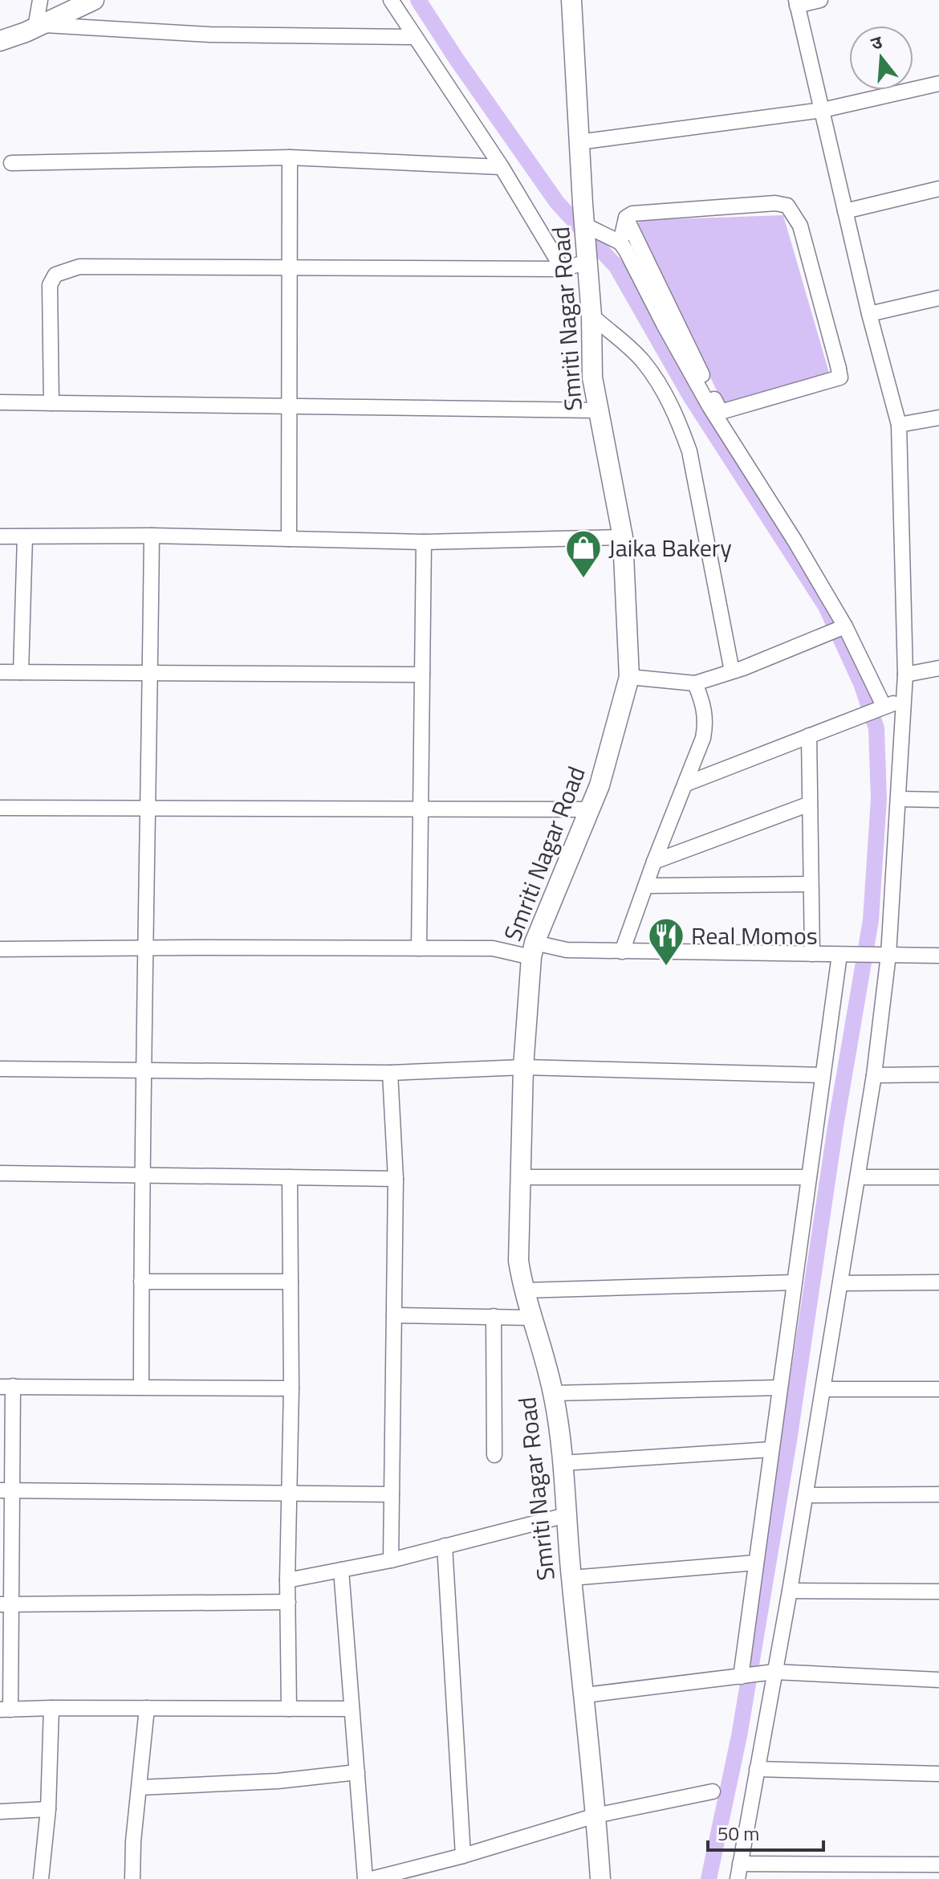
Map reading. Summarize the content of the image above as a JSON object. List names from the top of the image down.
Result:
{
  "streets": {
    "main road": ["Smriti Nagar Road"]
  },
  "places": {
    "shop": ["Jaika Bakery"],
    "restaurant": ["Real Momos"]
  },
  "scale_bar": "50 m",
  "north": "top"
}
